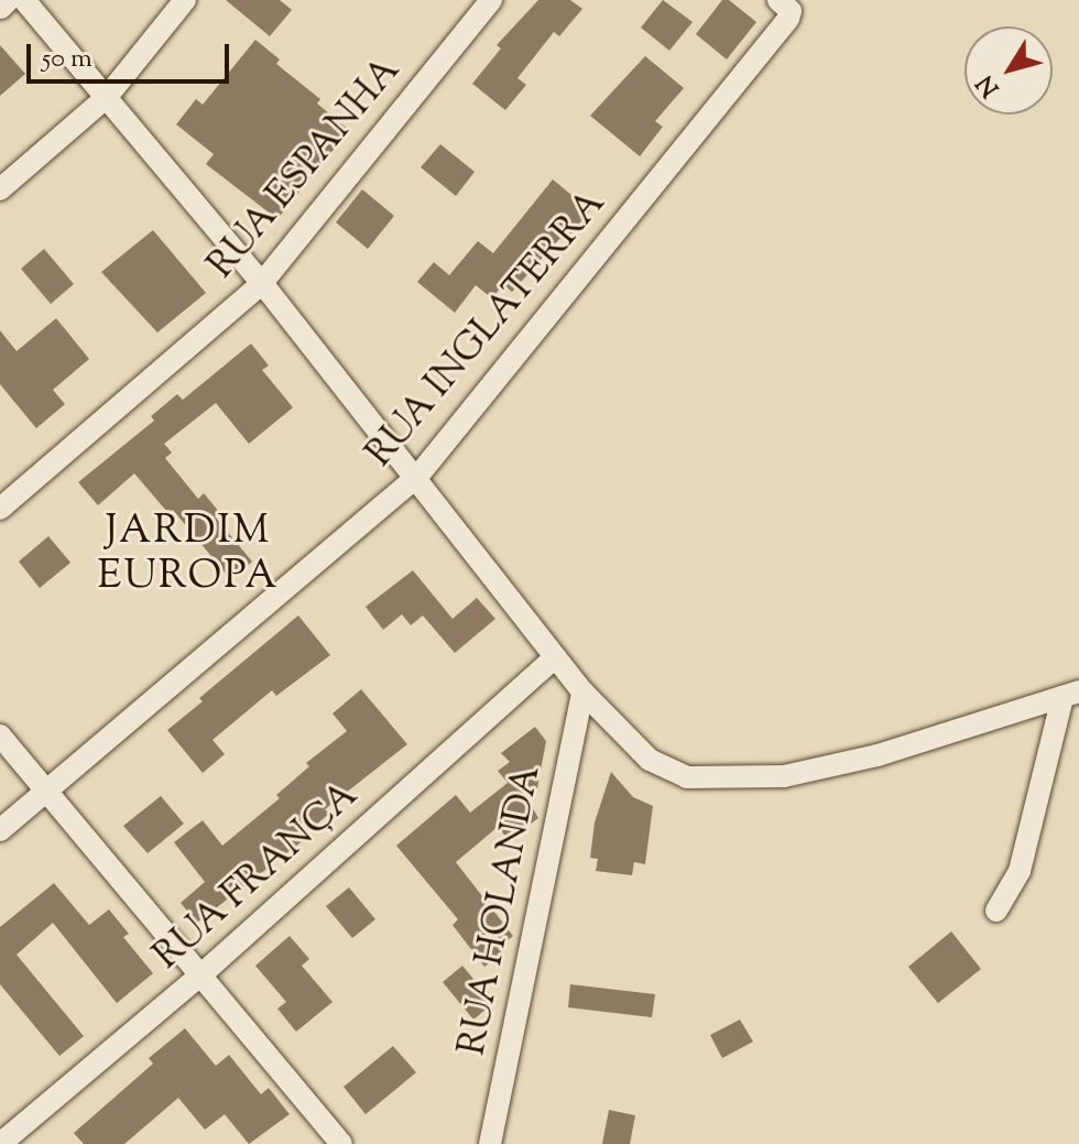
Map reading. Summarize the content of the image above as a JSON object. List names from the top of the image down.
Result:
{
  "streets": {
    "street": [
      "RUA ESPANHA",
      "RUA INGLATERRA",
      "RUA FRANÇA",
      "RUA HOLANDA"
    ]
  },
  "districts": ["JARDIM EUROPA"],
  "scale_bar": "50 m",
  "north": "bottom left"
}
